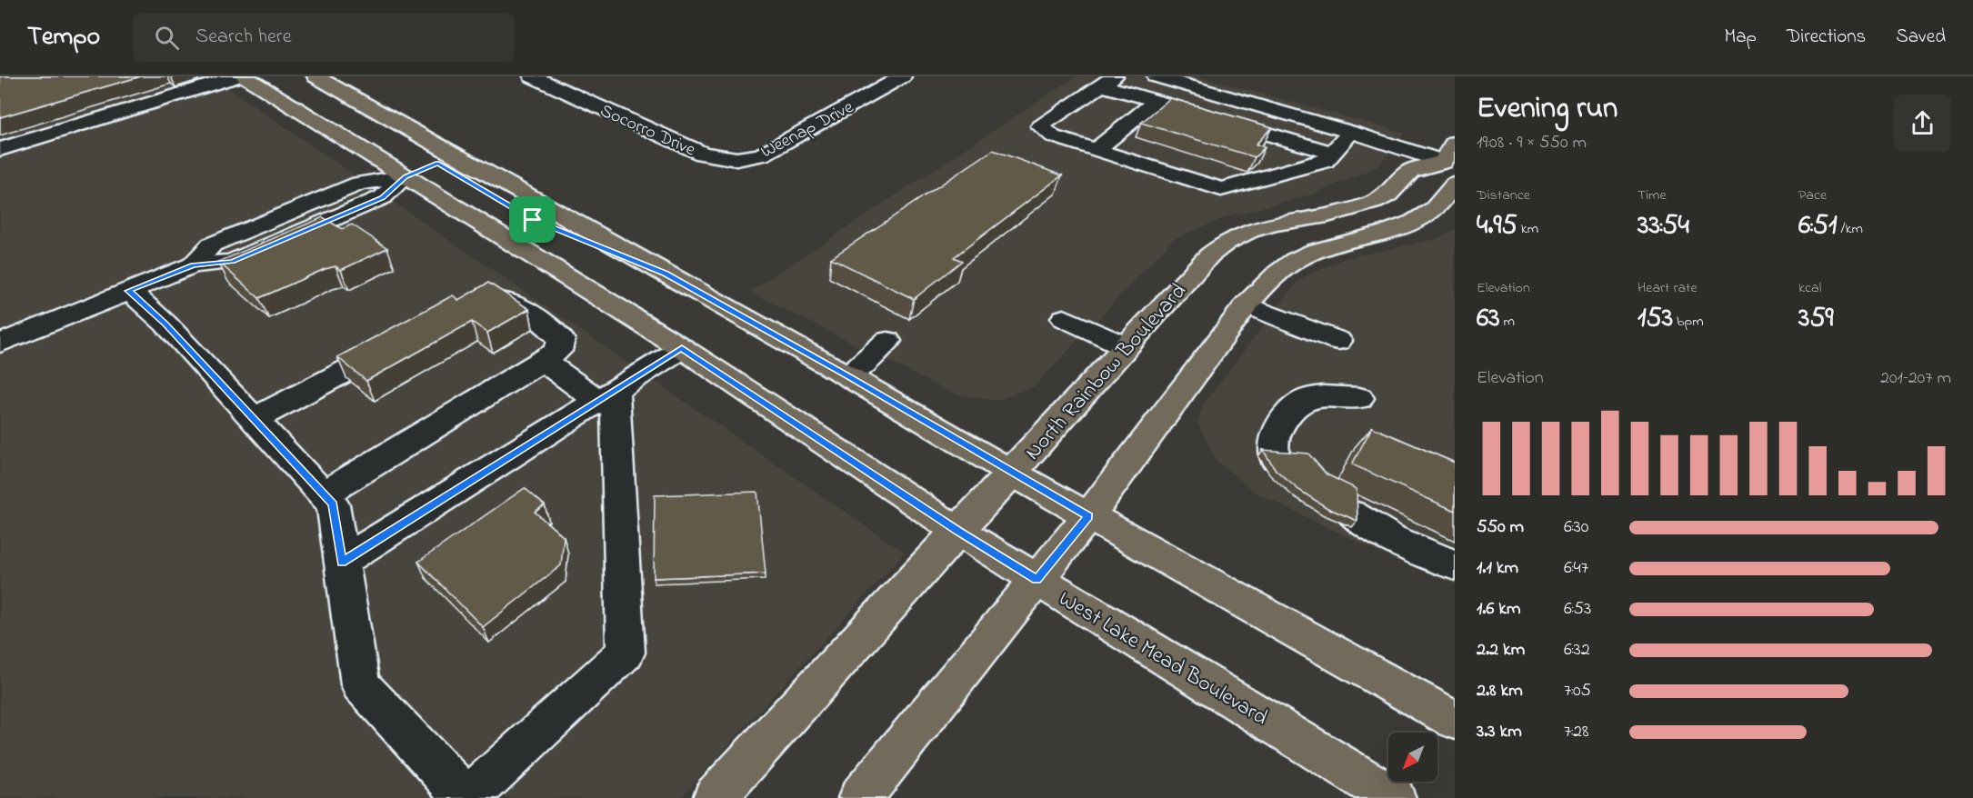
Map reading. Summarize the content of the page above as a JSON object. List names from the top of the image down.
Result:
{
  "streets": {
    "main road": ["North Rainbow Boulevard", "West Lake Mead Boulevard"],
    "street": ["Weenap Drive", "Socorro Drive"]
  },
  "crossings": [
    ["Weenap Drive", "Socorro Drive"],
    ["North Rainbow Boulevard", "West Lake Mead Boulevard"]
  ],
  "north": "bottom left",
  "page": {
    "header": "Tempo",
    "search": "Search here",
    "nav": ["Map", "Directions", "Saved"],
    "heading": ["Evening run", "19:08 · 9 × 550 m"],
    "stats": [
      ["Distance", "4.95 km"],
      ["Time", "33:54"],
      ["Pace", "6:51 /km"],
      ["Elevation", "63 m"],
      ["Heart rate", "153 bpm"],
      ["kcal", "359"]
    ],
    "chart": ["Elevation", "201–207 m"],
    "list": [
      {
        "name": "550 m",
        "note": "6:30"
      },
      {
        "name": "1.1 km",
        "note": "6:47"
      },
      {
        "name": "1.6 km",
        "note": "6:53"
      },
      {
        "name": "2.2 km",
        "note": "6:32"
      },
      {
        "name": "2.8 km",
        "note": "7:05"
      },
      {
        "name": "3.3 km",
        "note": "7:28"
      }
    ]
  }
}
